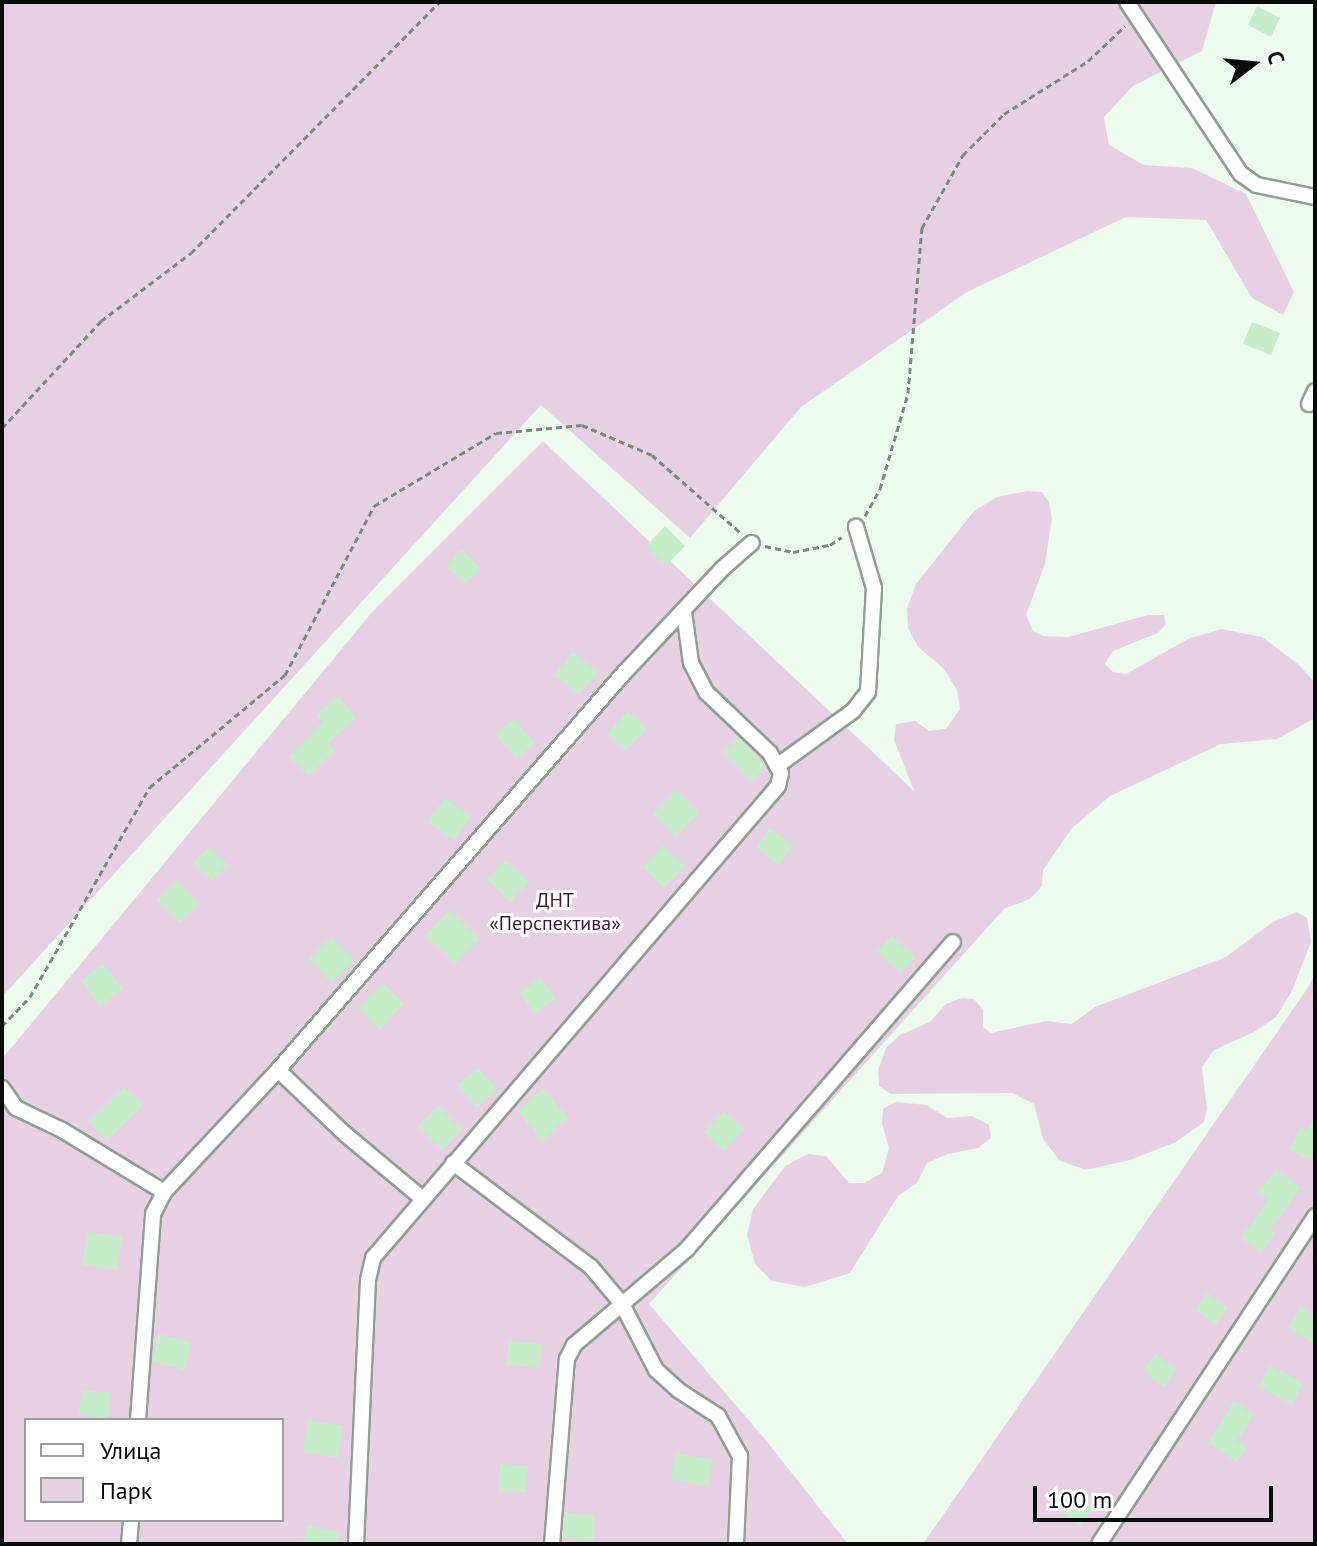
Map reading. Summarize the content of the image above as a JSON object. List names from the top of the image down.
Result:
{
  "parks": ["ДНТ «Перспектива»"],
  "legend": ["Улица", "Парк"],
  "scale_bar": "100 m",
  "north": "right"
}
